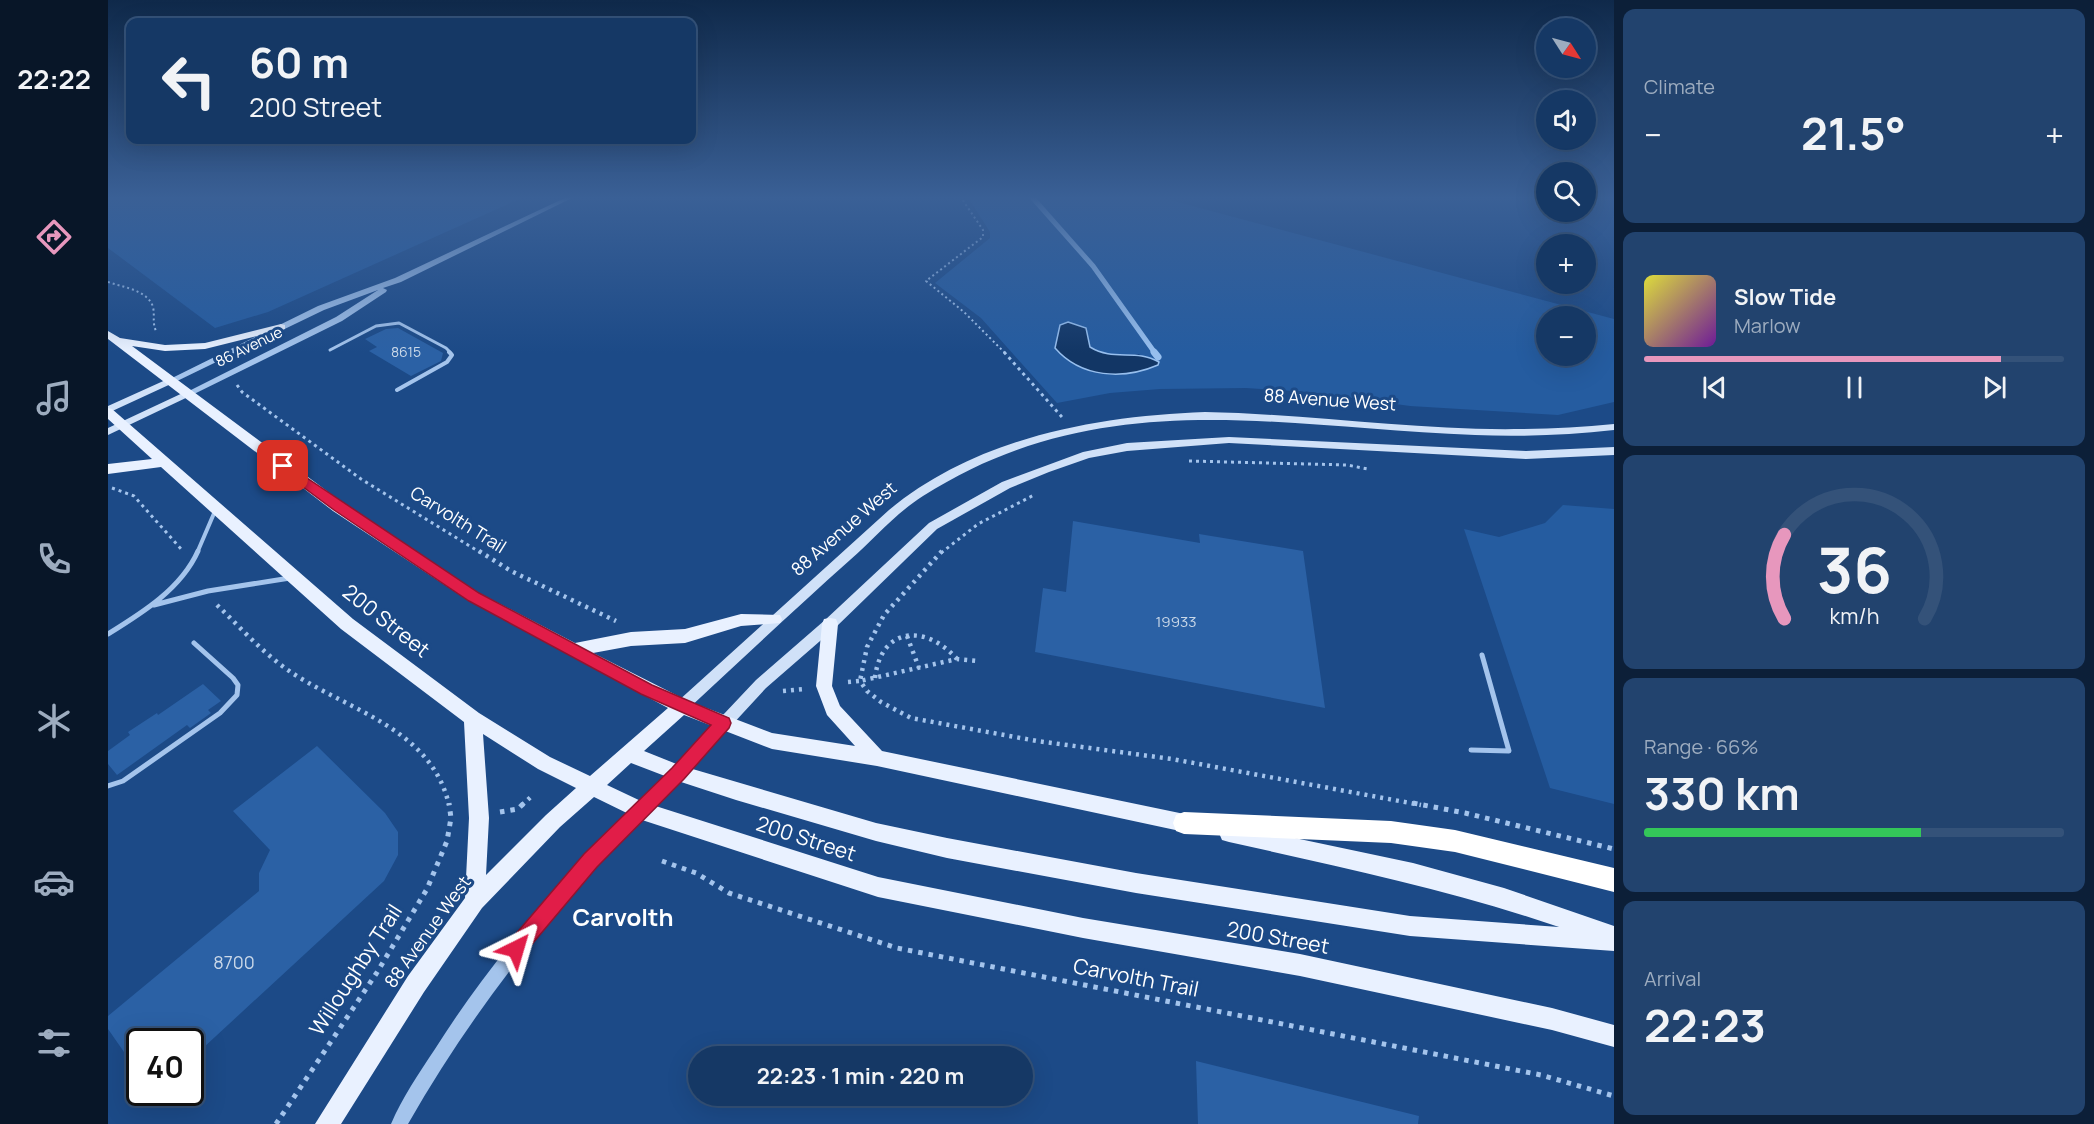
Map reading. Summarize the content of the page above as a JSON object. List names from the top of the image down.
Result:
{
  "streets": {
    "main road": ["86 Avenue", "88 Avenue West", "200 Street"],
    "path": ["Carvolth Trail", "Willoughby Trail"]
  },
  "crossings": [
    ["86 Avenue", "200 Street"],
    ["88 Avenue West", "200 Street"]
  ],
  "districts": ["Carvolth"],
  "house_numbers": ["8615", "19933", "8700"],
  "north": "bottom right",
  "page": {
    "tabs": "22:22",
    "tile": [
      "Climate",
      ["Range · 66%", "330 km"],
      ["Arrival", "22:23"]
    ],
    "map_buttons": ["+", "−"],
    "turn": ["60 m", "200 Street"],
    "heat": ["−", "21.5°", "+"],
    "song": ["Slow Tide", "Marlow"],
    "limit": "40",
    "trip": "22:23 · 1 min · 220 m",
    "gauge": ["36", "km/h"]
  }
}
